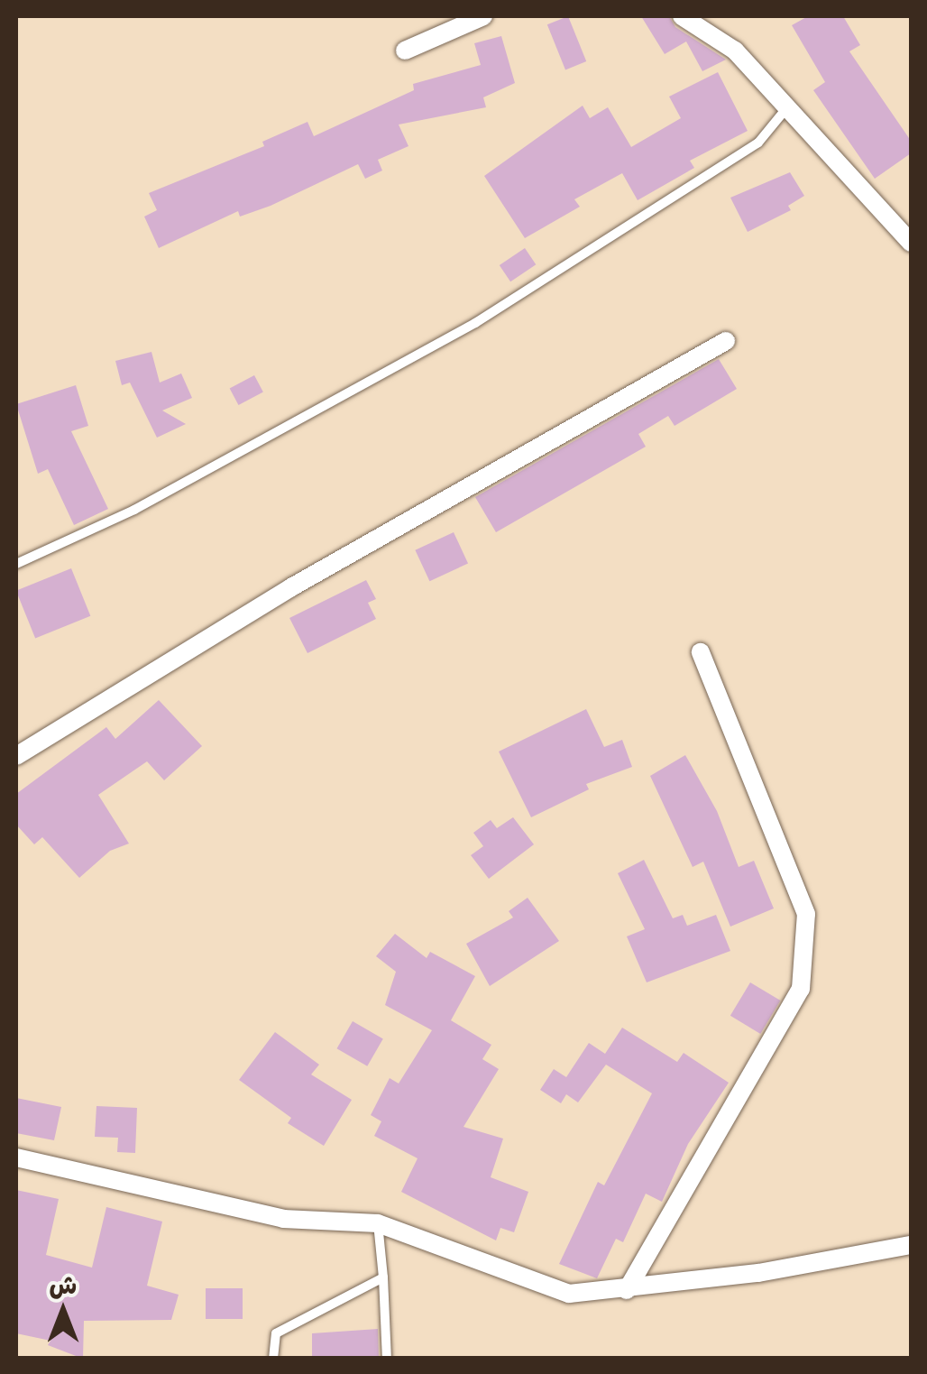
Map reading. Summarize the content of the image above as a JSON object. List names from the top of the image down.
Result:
{
  "north": "top"
}
